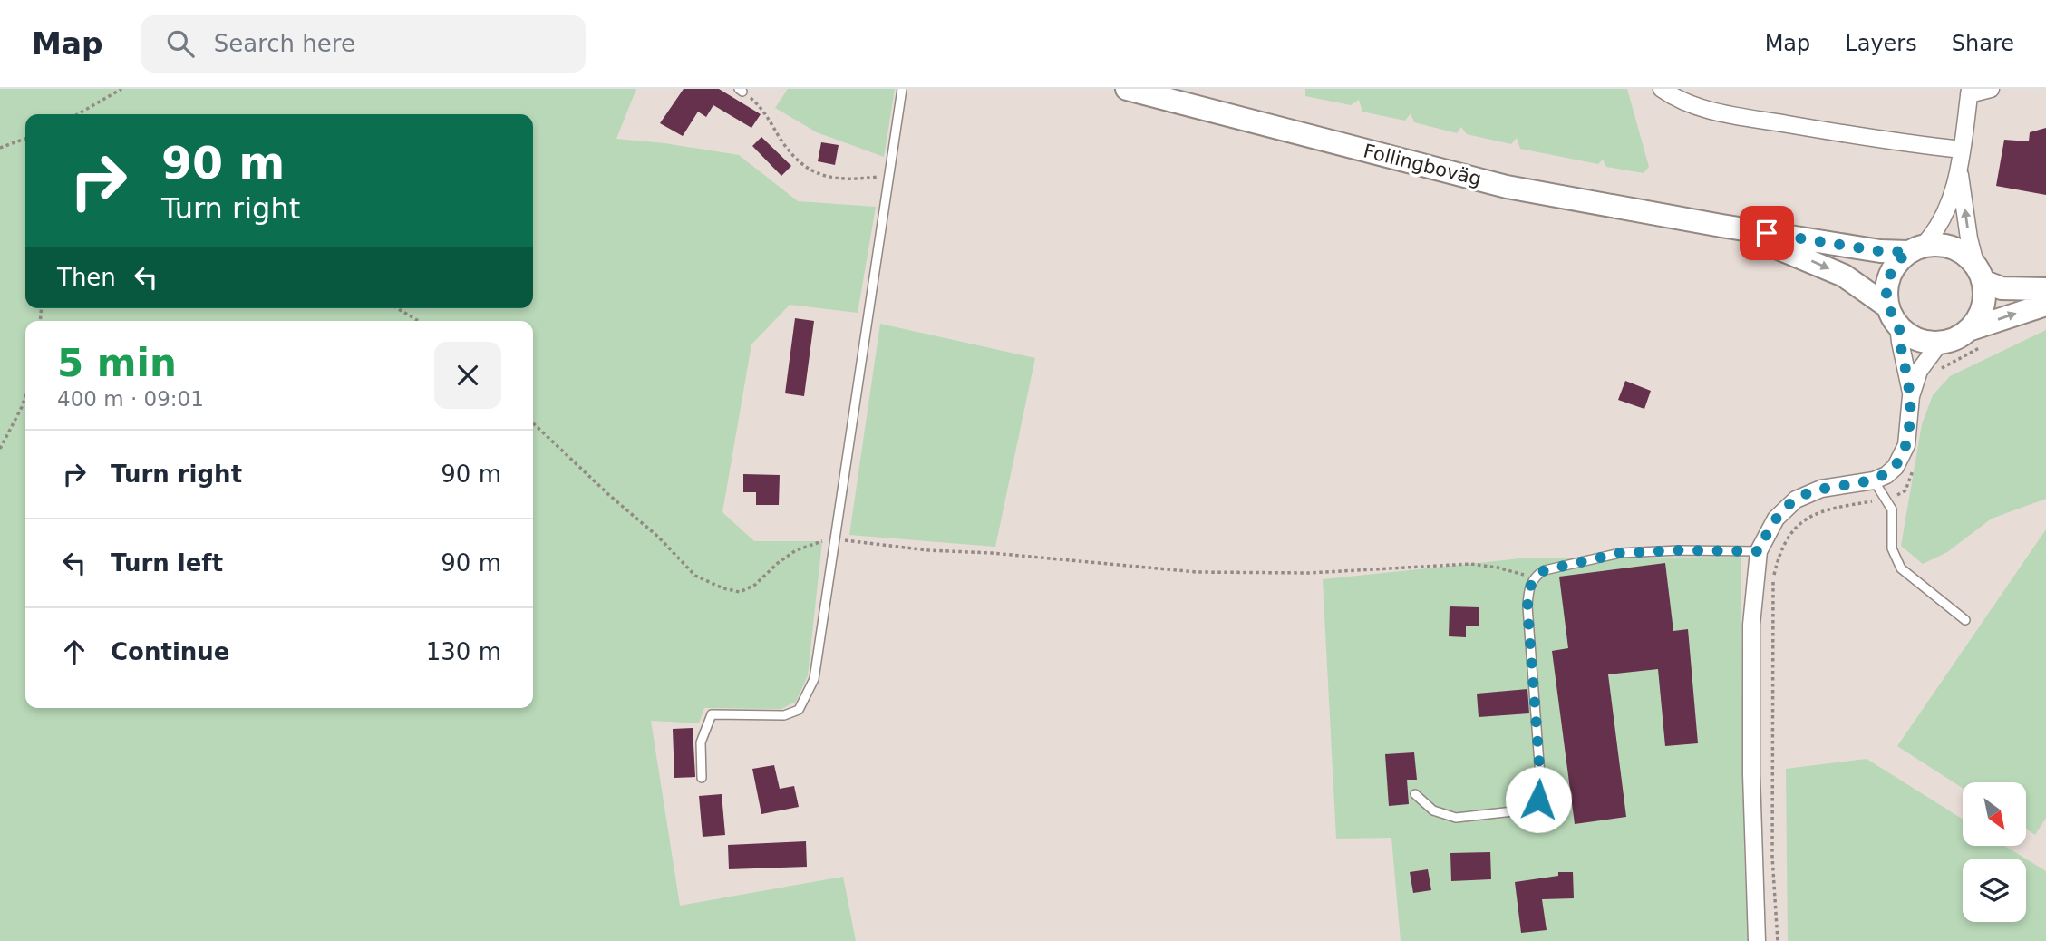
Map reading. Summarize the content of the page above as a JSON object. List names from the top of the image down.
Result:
{
  "streets": {
    "main road": ["Follingboväg"]
  },
  "north": "bottom right",
  "page": {
    "header": "Map",
    "search": "Search here",
    "nav": ["Map", "Layers", "Share"],
    "turn": ["90 m", "Turn right"],
    "then": "Then",
    "heading": ["5 min", "400 m · 09:01"],
    "list": [
      {
        "name": "Turn right",
        "value": "90 m"
      },
      {
        "name": "Turn left",
        "value": "90 m"
      },
      {
        "name": "Continue",
        "value": "130 m"
      }
    ]
  }
}
